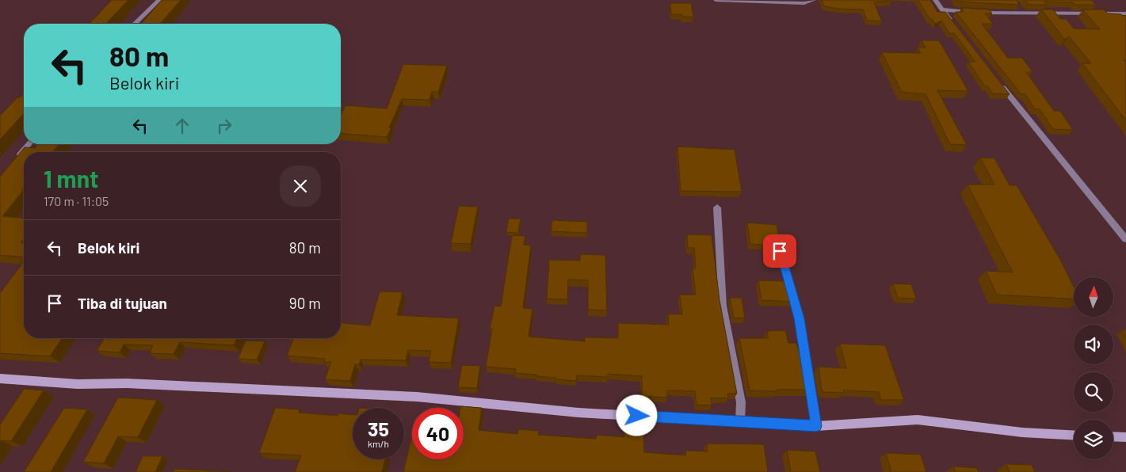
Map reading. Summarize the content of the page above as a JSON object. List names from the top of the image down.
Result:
{
  "north": "top",
  "page": {
    "turn": ["80 m", "Belok kiri"],
    "heading": ["1 mnt", "170 m · 11:05"],
    "list": [
      {
        "name": "Belok kiri",
        "value": "80 m"
      },
      {
        "name": "Tiba di tujuan",
        "value": "90 m"
      }
    ],
    "speed": "35 km/h",
    "limit": "40"
  }
}
